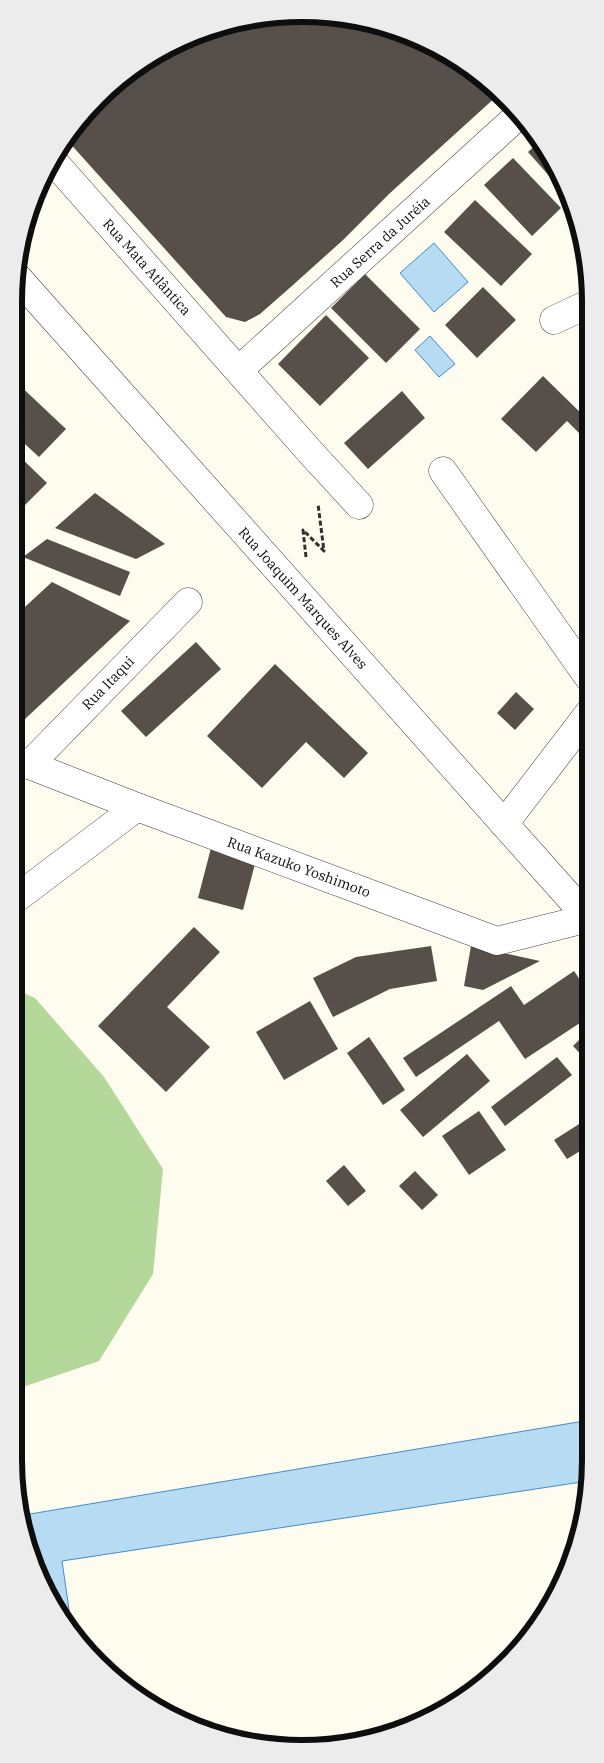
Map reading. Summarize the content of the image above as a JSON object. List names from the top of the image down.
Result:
{
  "streets": {
    "street": [
      "Rua Serra da Juréia",
      "Rua Mata Atlântica",
      "Rua Joaquim Marques Alves",
      "Rua Itaqui",
      "Rua Kazuko Yoshimoto"
    ]
  },
  "crossings": [
    ["Rua Serra da Juréia", "Rua Mata Atlântica"]
  ]
}
